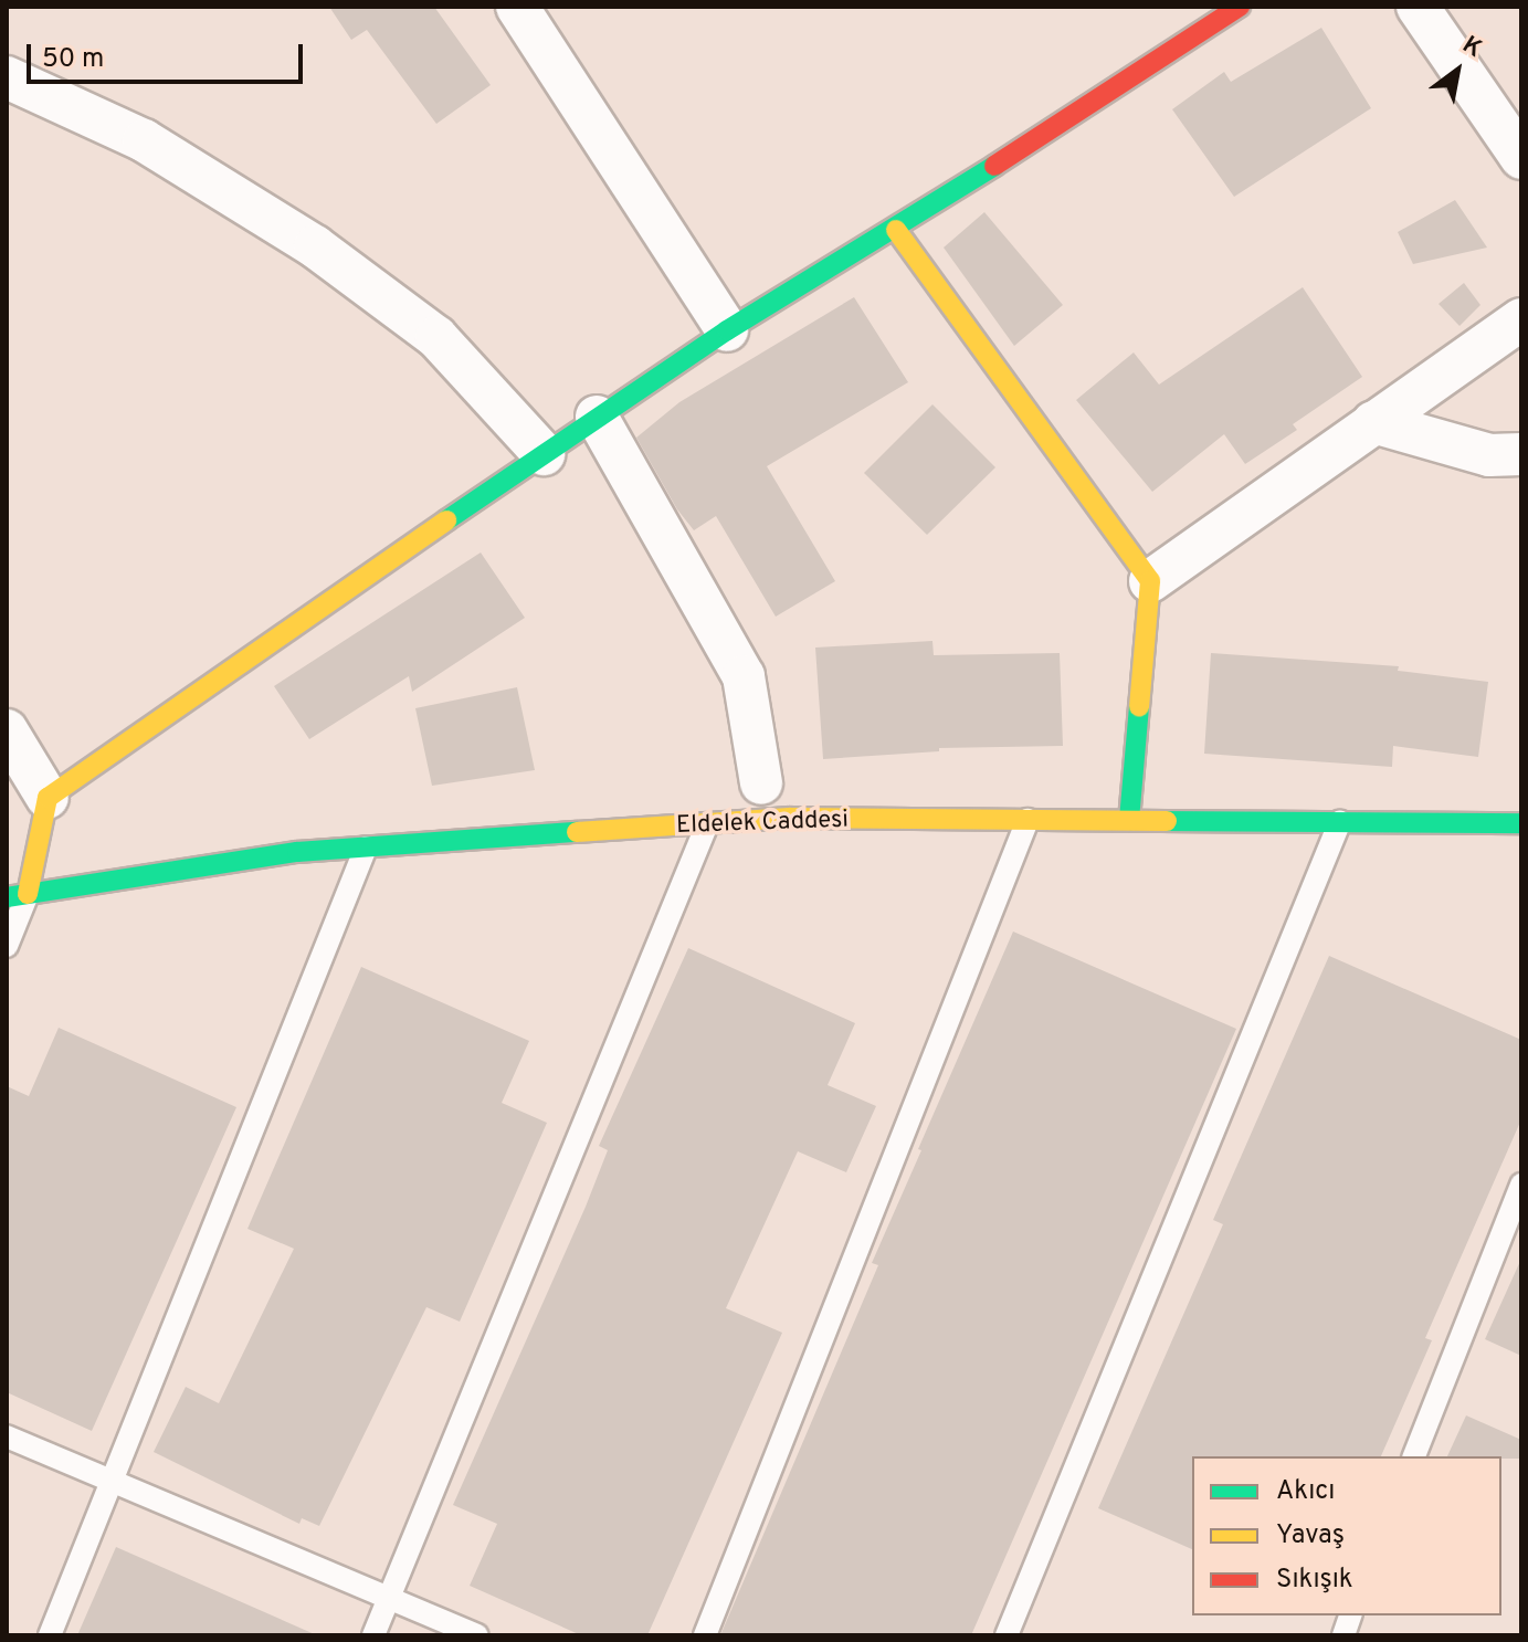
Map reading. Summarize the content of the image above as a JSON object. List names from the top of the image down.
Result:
{
  "streets": {
    "street": ["Eldelek Caddesi"]
  },
  "legend": ["Akıcı", "Yavaş", "Sıkışık"],
  "scale_bar": "50 m",
  "north": "top right"
}
